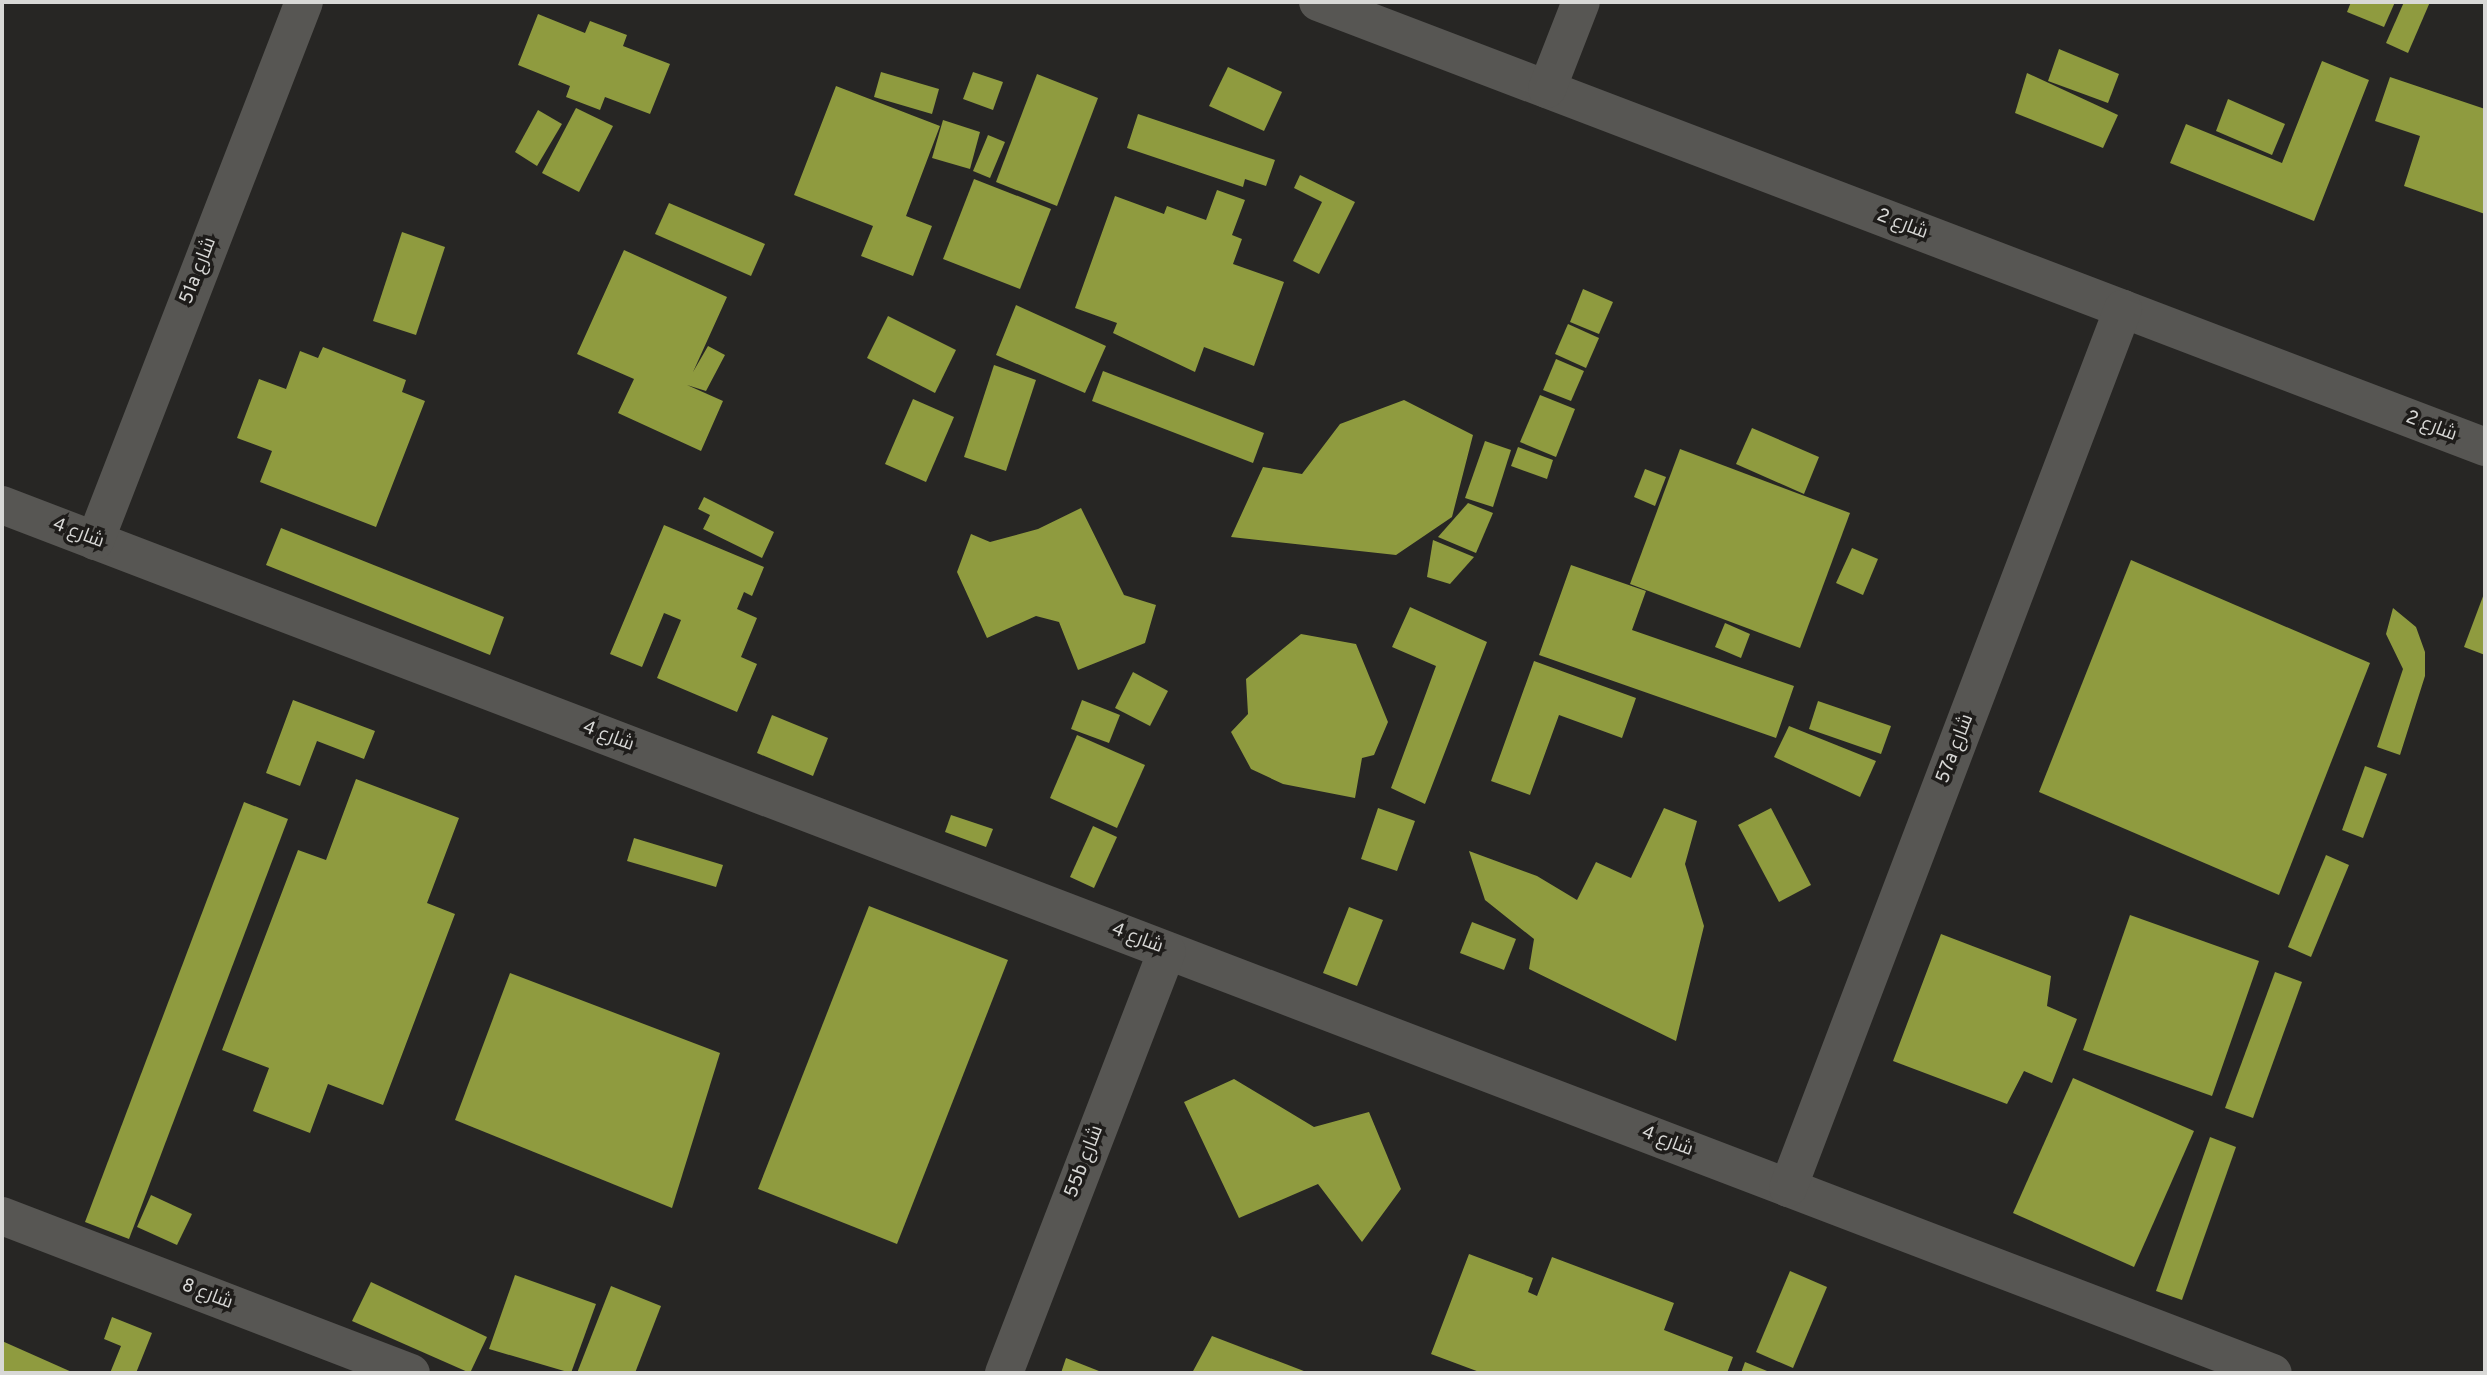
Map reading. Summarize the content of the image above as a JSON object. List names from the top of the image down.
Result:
{
  "streets": {
    "street": [
      "شارع 2",
      "51a شارع",
      "شارع 4",
      "57a شارع",
      "55b شارع",
      "شارع 8"
    ]
  },
  "crossings": [
    ["شارع 2", "57a شارع"],
    ["51a شارع", "شارع 4"],
    ["شارع 4", "57a شارع"],
    ["شارع 4", "55b شارع"]
  ]
}
